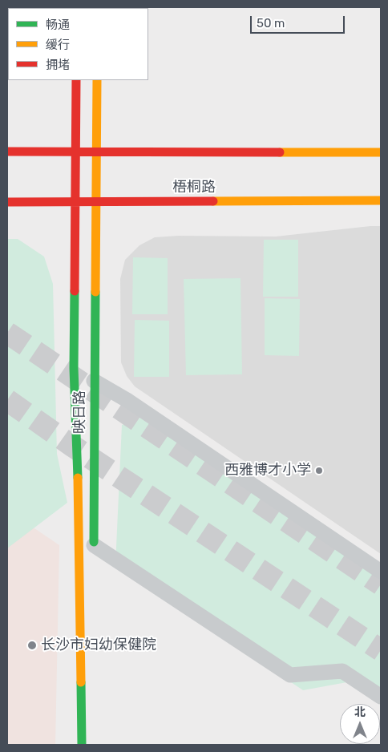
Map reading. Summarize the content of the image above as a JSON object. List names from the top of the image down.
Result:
{
  "streets": {
    "main road": ["梧桐路", "映日路"]
  },
  "crossings": [
    ["梧桐路", "映日路"]
  ],
  "places": ["西雅博才小学", "长沙市妇幼保健院"],
  "legend": ["畅通", "缓行", "拥堵"],
  "scale_bar": "50 m",
  "north": "top"
}
